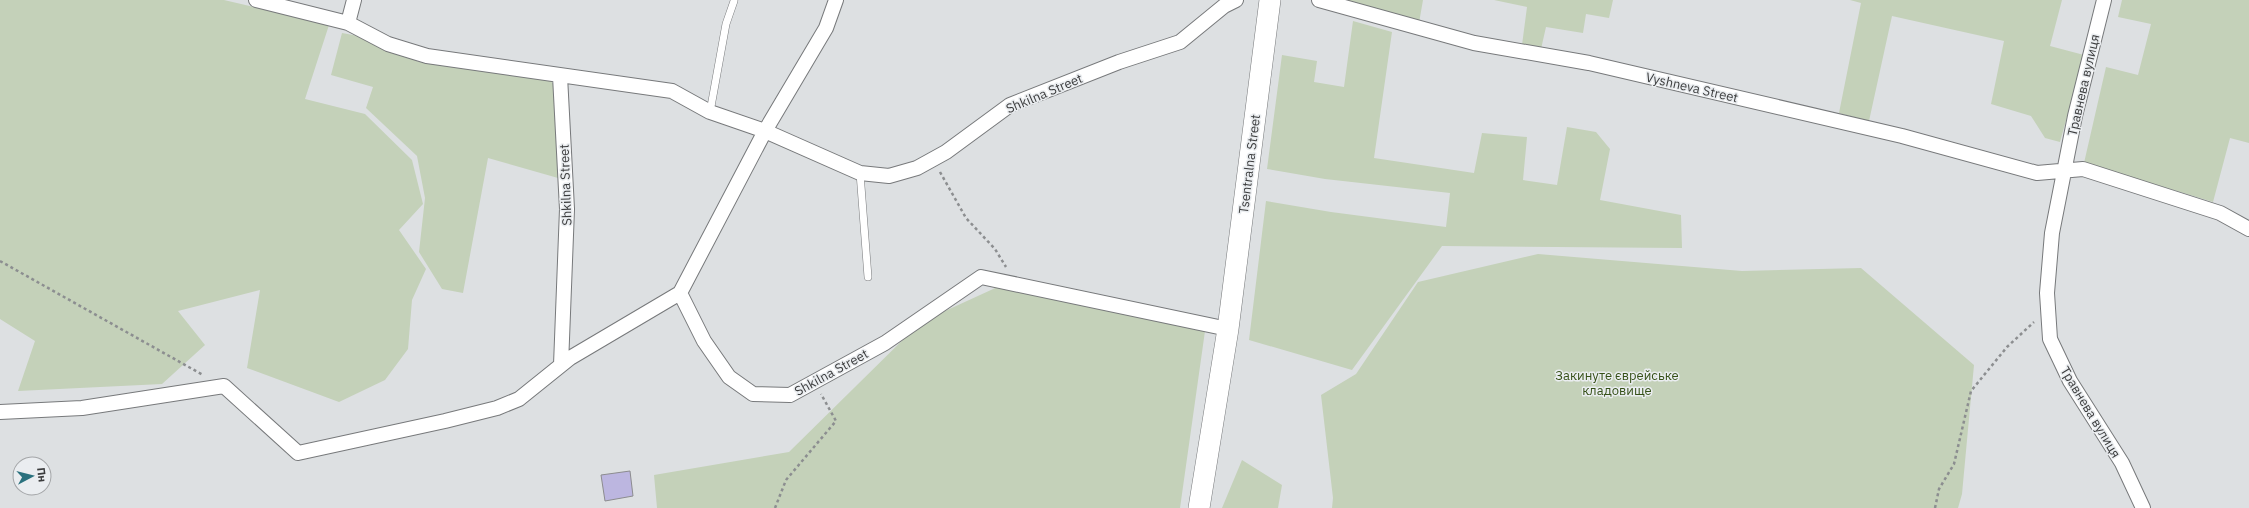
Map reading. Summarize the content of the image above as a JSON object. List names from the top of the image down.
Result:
{
  "streets": {
    "main road": ["Tsentralna Street"],
    "street": ["Травнева вулиця", "Vyshneva Street", "Shkilna Street"]
  },
  "crossings": [
    ["Травнева вулиця", "Vyshneva Street"]
  ],
  "parks": ["Закинуте єврейське кладовище"],
  "north": "right"
}
